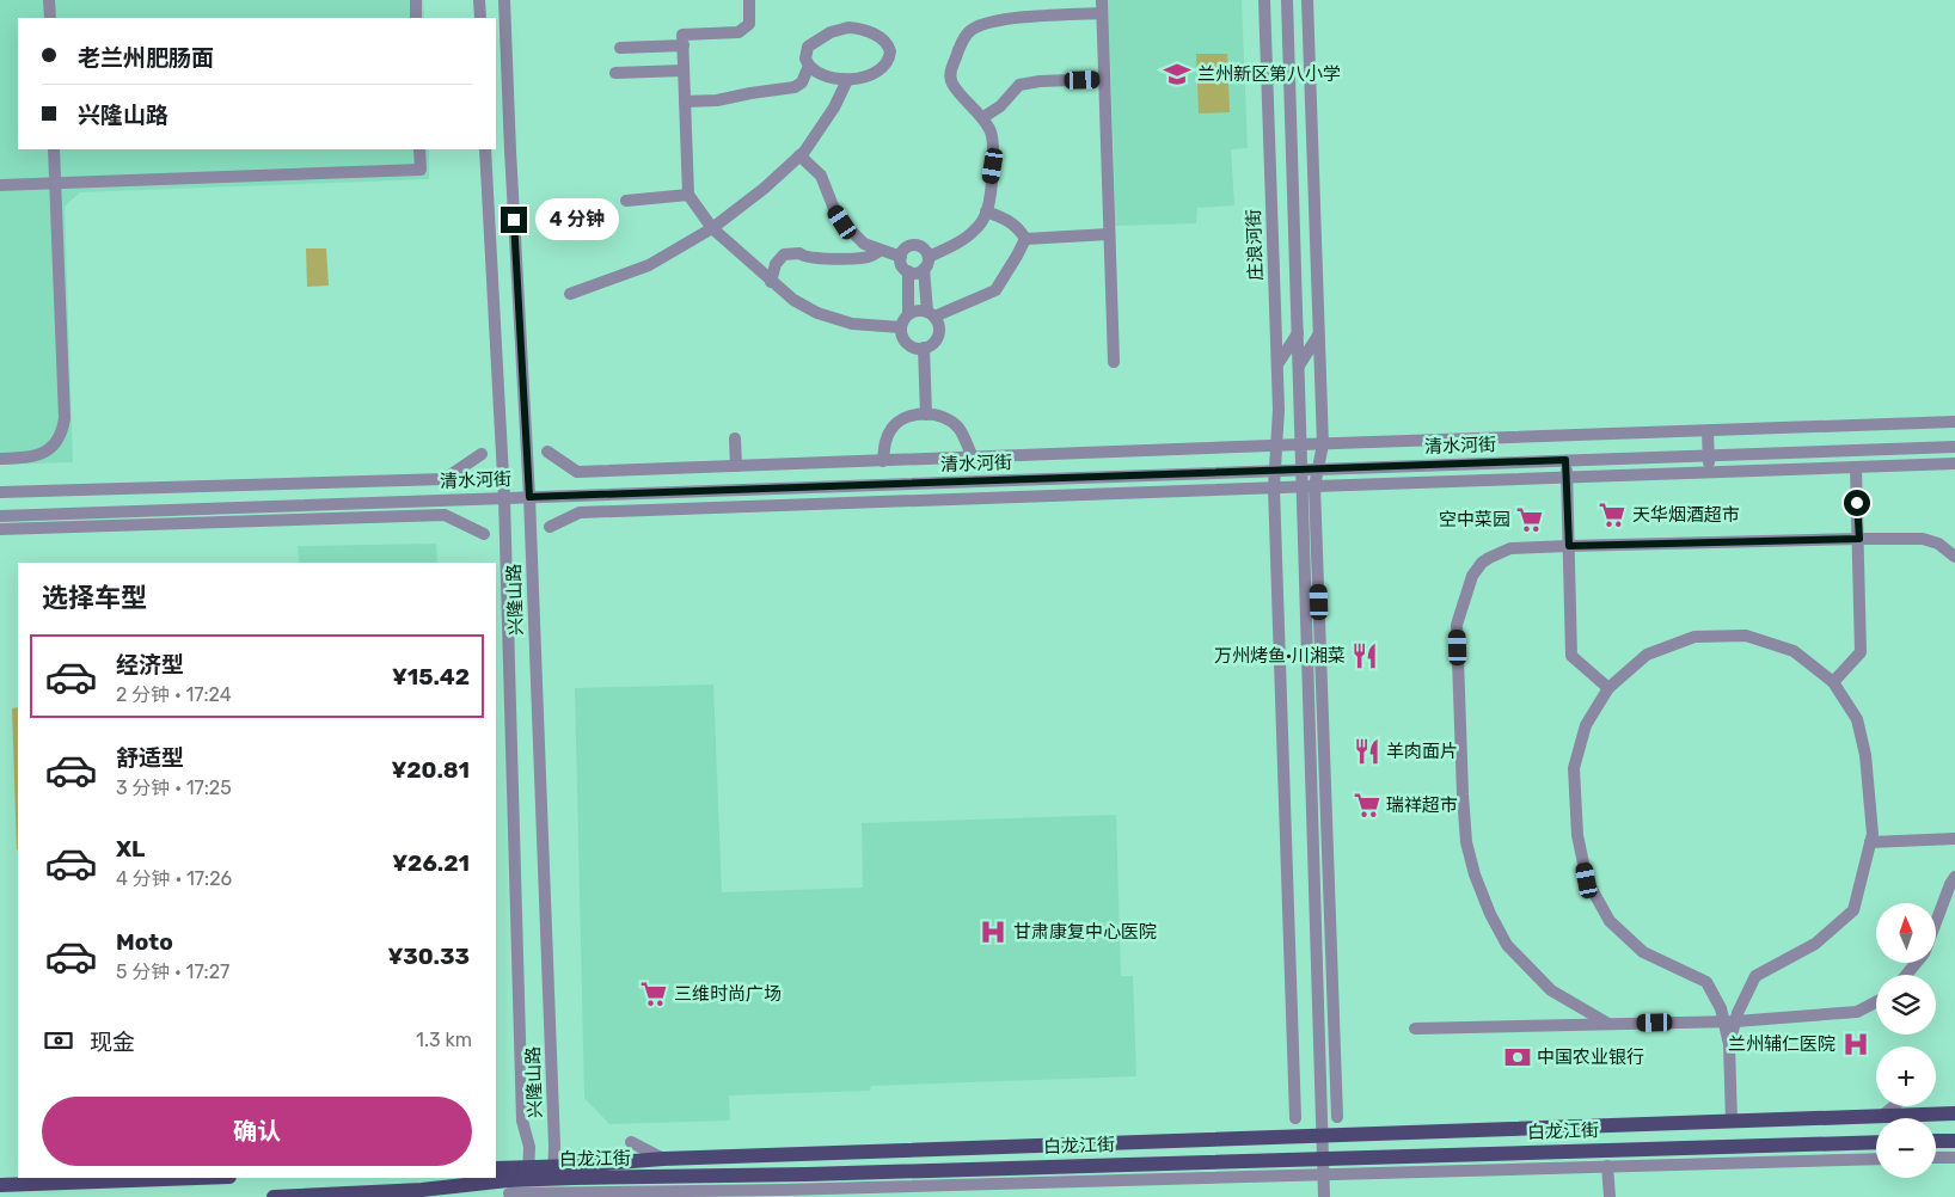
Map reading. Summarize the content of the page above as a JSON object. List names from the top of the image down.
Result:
{
  "streets": {
    "main road": ["白龙江街"],
    "street": ["庄浪河街", "清水河街", "兴隆山路"]
  },
  "crossings": [
    ["庄浪河街", "清水河街"],
    ["清水河街", "兴隆山路"],
    ["兴隆山路", "白龙江街"]
  ],
  "places": {
    "school or university": ["兰州新区第八小学"],
    "supermarket": [
      "天华烟酒超市",
      "空中菜园",
      "瑞祥超市",
      "三维时尚广场"
    ],
    "restaurant": ["万州烤鱼·川湘菜", "羊肉面片"],
    "hospital": ["甘肃康复中心医院", "兰州辅仁医院"],
    "bank": ["中国农业银行"]
  },
  "north": "top",
  "page": {
    "banner": ["老兰州肥肠面", "兴隆山路"],
    "bubble": "4 分钟",
    "heading": "选择车型",
    "list": [
      {
        "name": "经济型",
        "note": "2 分钟 · 17:24",
        "value": "¥15.42"
      },
      {
        "name": "舒适型",
        "note": "3 分钟 · 17:25",
        "value": "¥20.81"
      },
      {
        "name": "XL",
        "note": "4 分钟 · 17:26",
        "value": "¥26.21"
      },
      {
        "name": "Moto",
        "note": "5 分钟 · 17:27",
        "value": "¥30.33"
      }
    ],
    "map_buttons": ["+", "−"],
    "pay": ["现金", "1.3 km"],
    "buttons": "确认"
  }
}
